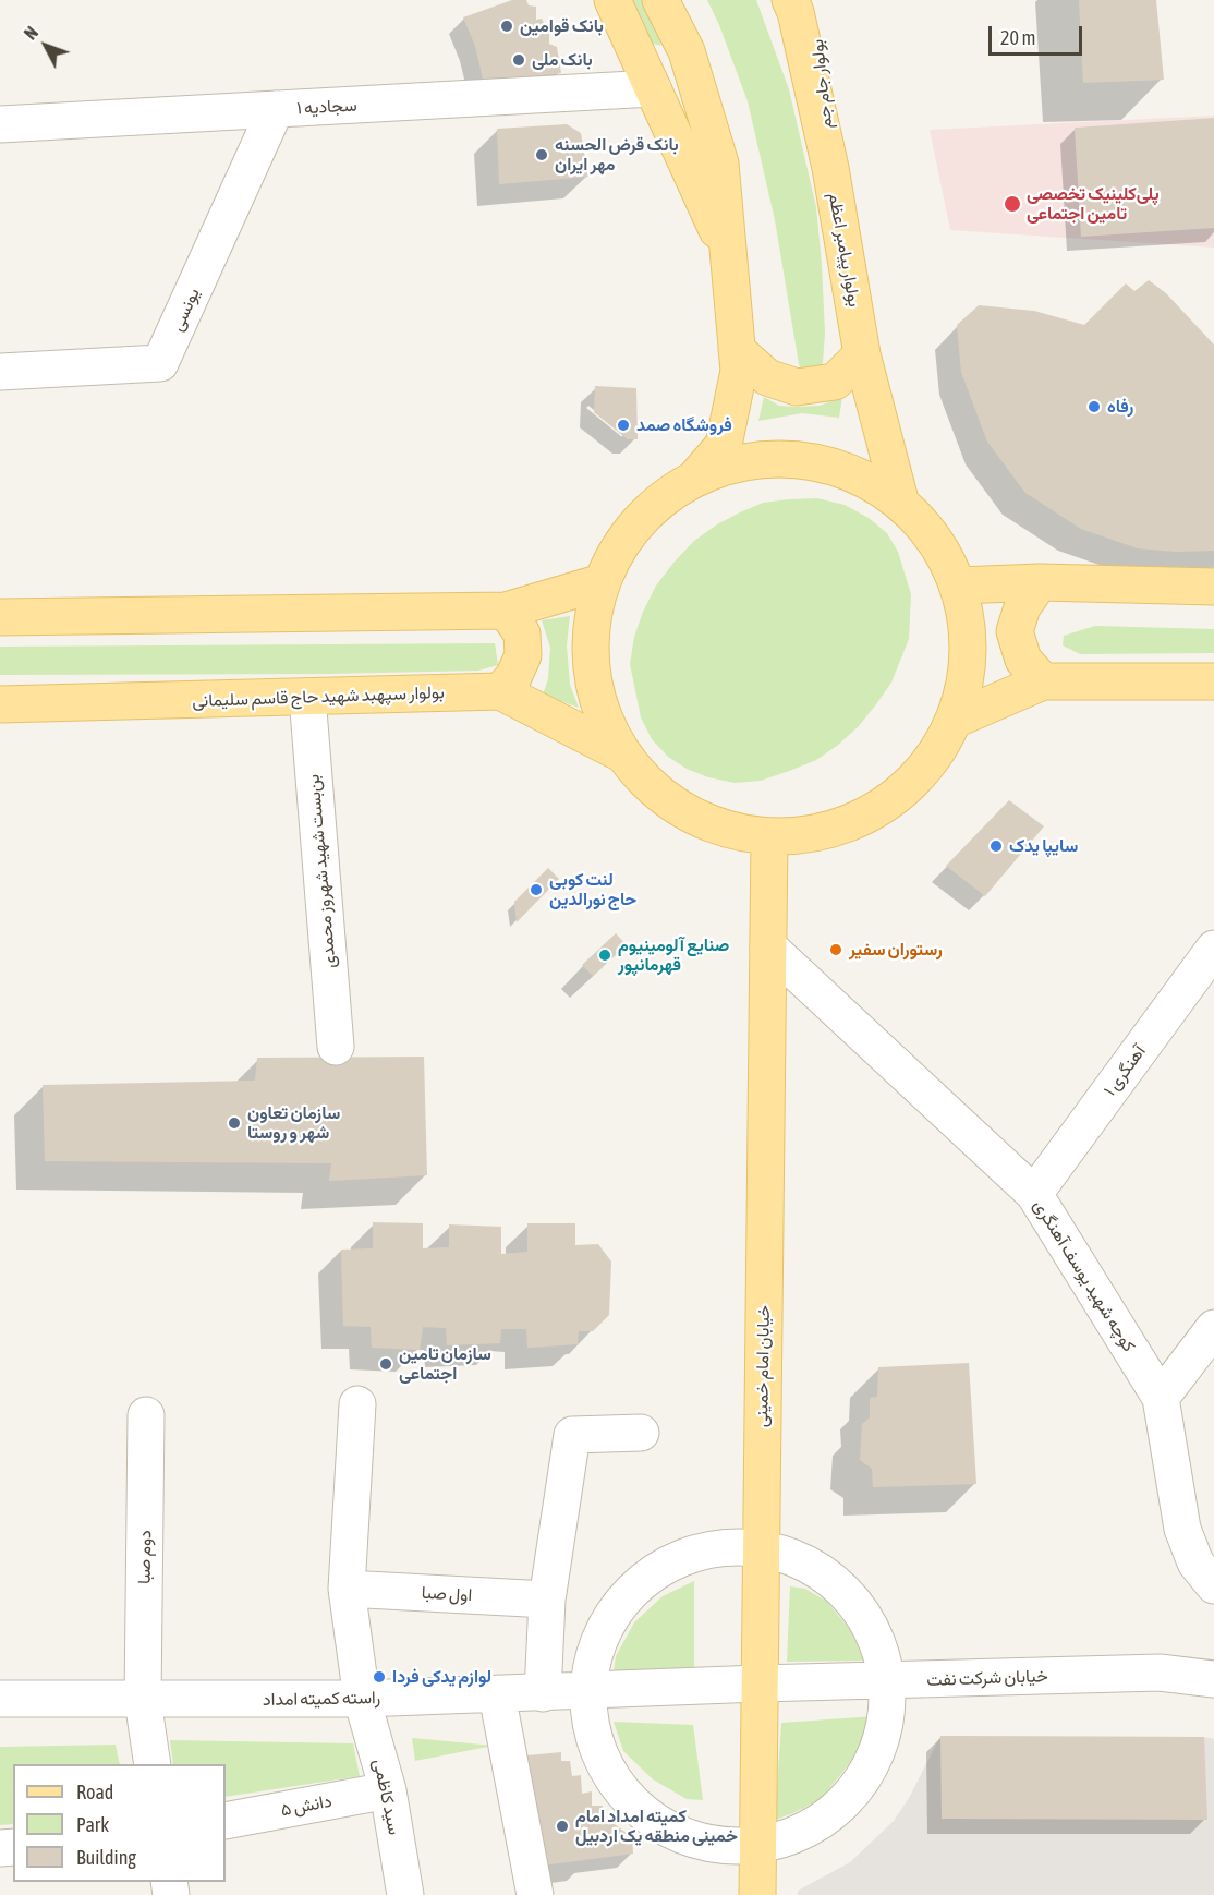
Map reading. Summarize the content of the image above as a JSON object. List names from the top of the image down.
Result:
{
  "streets": {
    "main road": [
      "بولوار جام جم",
      "بولوار پیامبر اعظم",
      "بولوار سپهبد شهید حاج قاسم سلیمانی",
      "خیابان امام خمینی"
    ],
    "street": [
      "سجادیه ۱",
      "یونسی",
      "بن‌بست شهید شهروز محمدی",
      "آهنگری ۱",
      "کوچه شهید یوسف آهنگری",
      "دوم صبا",
      "اول صبا",
      "خیابان شرکت نفت",
      "راسته کمیته امداد",
      "سید کاظمی",
      "دانش ۵"
    ]
  },
  "crossings": [
    ["بولوار جام جم", "بولوار پیامبر اعظم"],
    ["سجادیه ۱", "یونسی"],
    ["بولوار سپهبد شهید حاج قاسم سلیمانی", "بن‌بست شهید شهروز محمدی"],
    ["آهنگری ۱", "کوچه شهید یوسف آهنگری"],
    ["کوچه شهید یوسف آهنگری", "خیابان امام خمینی"],
    ["خیابان امام خمینی", "خیابان شرکت نفت"],
    ["خیابان امام خمینی", "راسته کمیته امداد"],
    ["دوم صبا", "راسته کمیته امداد"],
    ["خیابان شرکت نفت", "راسته کمیته امداد"],
    ["راسته کمیته امداد", "سید کاظمی"],
    ["سید کاظمی", "دانش ۵"]
  ],
  "places": [
    "بانک قوامین",
    "بانک ملی",
    "بانک قرض الحسنه مهر ایران",
    "پلی‌کلینیک تخصصی تامین اجتماعی",
    "رفاه",
    "فروشگاه صمد",
    "سایپا یدک",
    "لنت کوبی حاج نورالدین",
    "رستوران سفیر",
    "صنایع آلومینیوم قهرمانپور",
    "سازمان تعاون شهر و روستا",
    "سازمان تامین اجتماعی",
    "لوازم یدکی فردا",
    "کمیته امداد امام خمینی منطقه یک اردبیل"
  ],
  "legend": ["Road", "Park", "Building"],
  "scale_bar": "20 m",
  "north": "top left"
}
